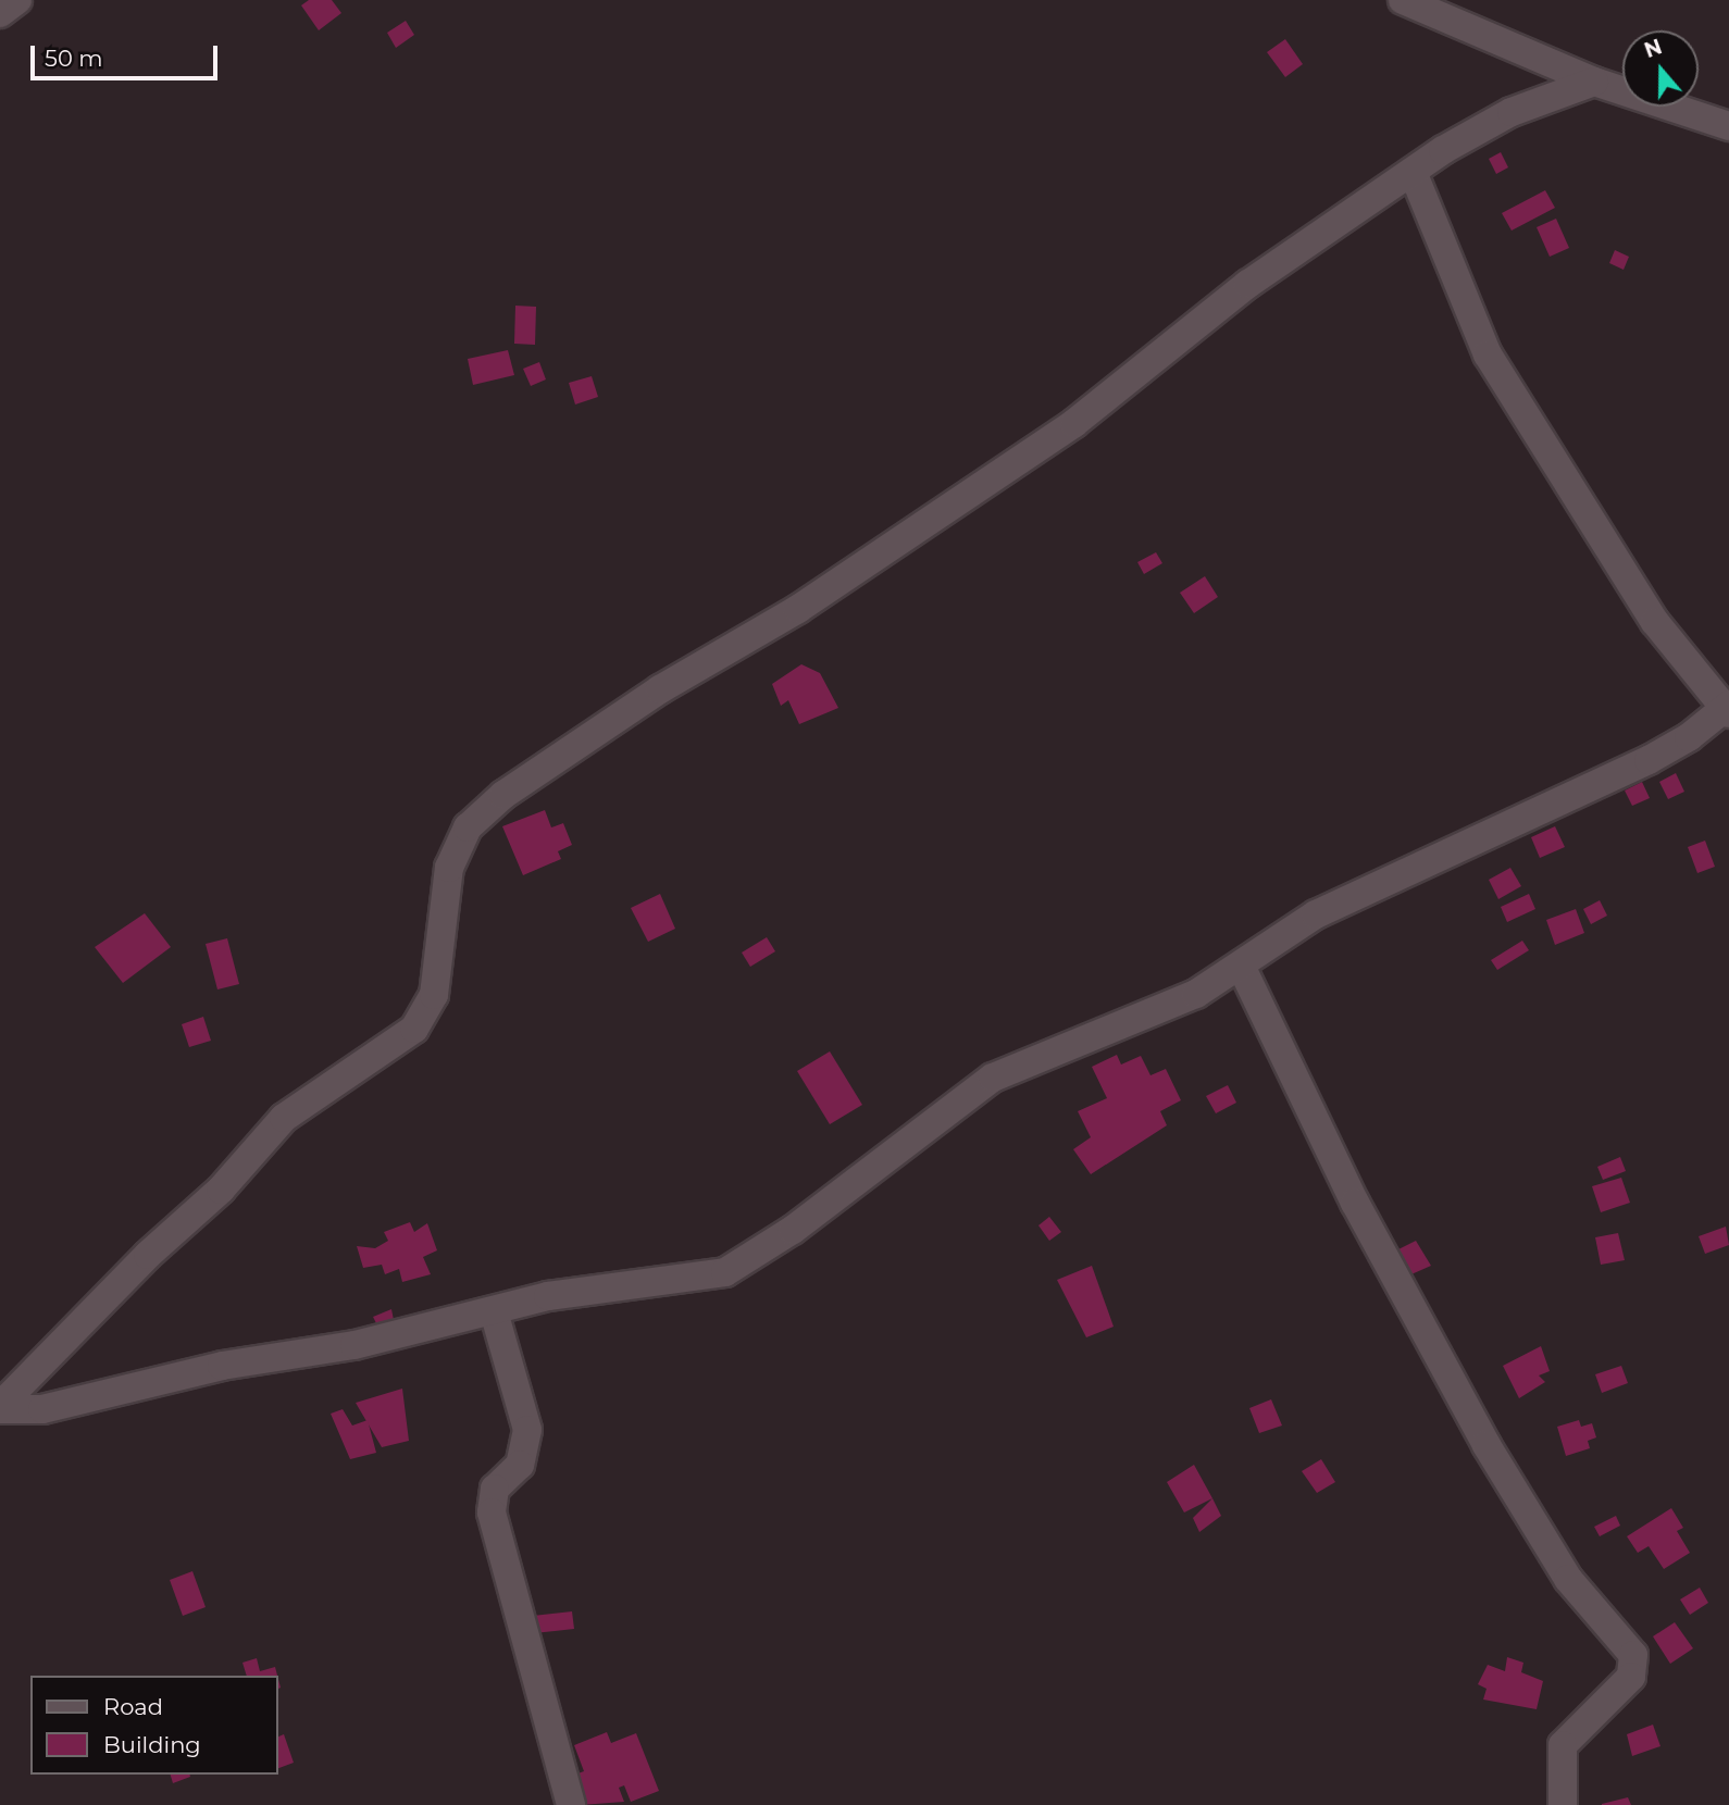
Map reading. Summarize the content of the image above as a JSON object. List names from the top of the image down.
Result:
{
  "legend": ["Road", "Building"],
  "scale_bar": "50 m",
  "north": "top"
}
